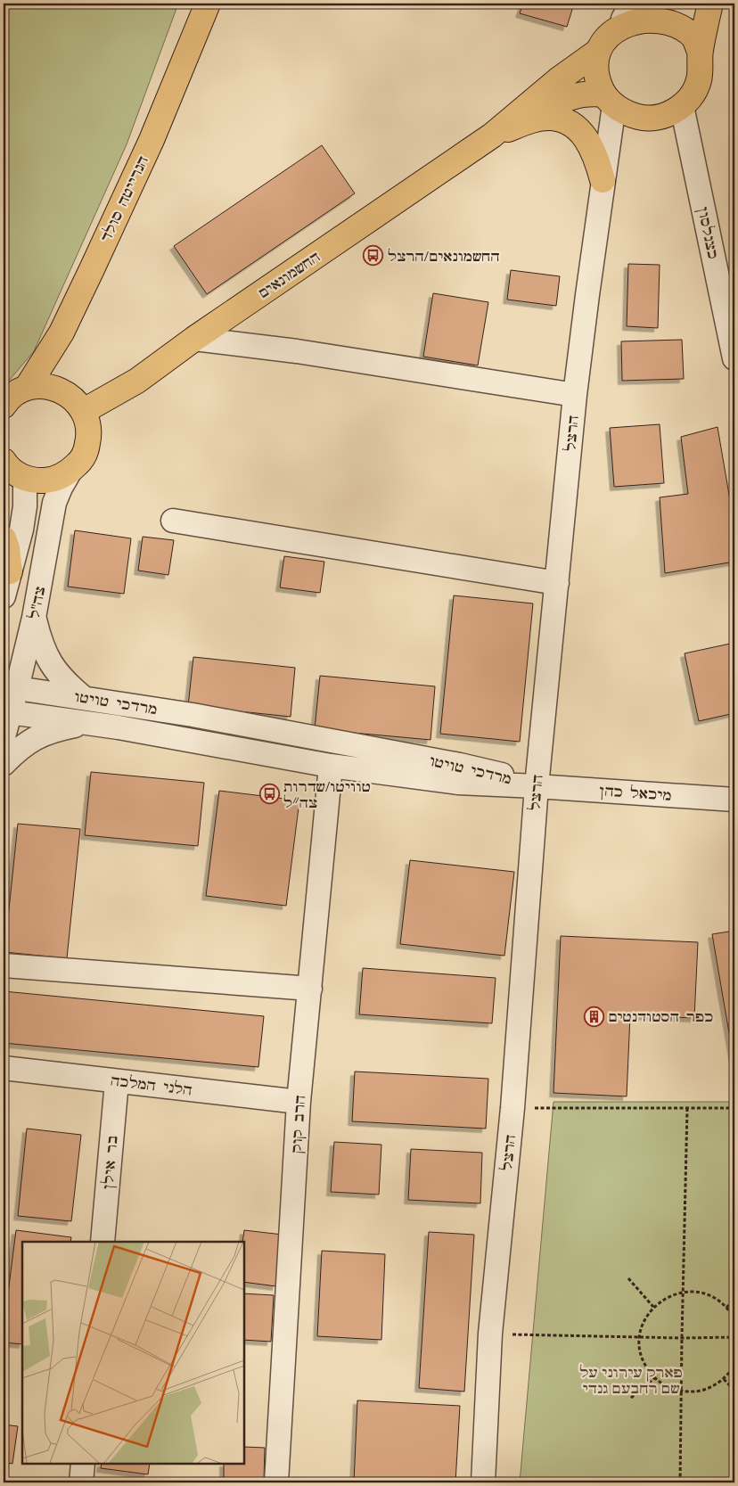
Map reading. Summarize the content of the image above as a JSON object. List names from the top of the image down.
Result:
{
  "streets": {
    "main road": ["הנרייטה סולד", "החשמונאים"],
    "street": [
      "כצנלסון",
      "הרצל",
      "צה\"ל",
      "מרדכי טויטו",
      "מיכאל כהן",
      "הלני המלכה",
      "הרב קוק",
      "בר אילן"
    ]
  },
  "crossings": [
    ["כצנלסון", "החשמונאים"],
    ["כצנלסון", "הרצל"],
    ["החשמונאים", "הרצל"],
    ["הרצל", "מרדכי טויטו"],
    ["הרצל", "מיכאל כהן"],
    ["צה\"ל", "מרדכי טויטו"],
    ["מרדכי טויטו", "מיכאל כהן"],
    ["מרדכי טויטו", "הרב קוק"],
    ["הלני המלכה", "הרב קוק"],
    ["הלני המלכה", "בר אילן"]
  ],
  "parks": ["פארק עירוני על שם רחבעם גנדי"],
  "places": {
    "bus stop": ["החשמונאים/הרצל", "טוויטו/שדרות צה״ל"],
    "building": ["כפר הסטודנטים"]
  }
}
